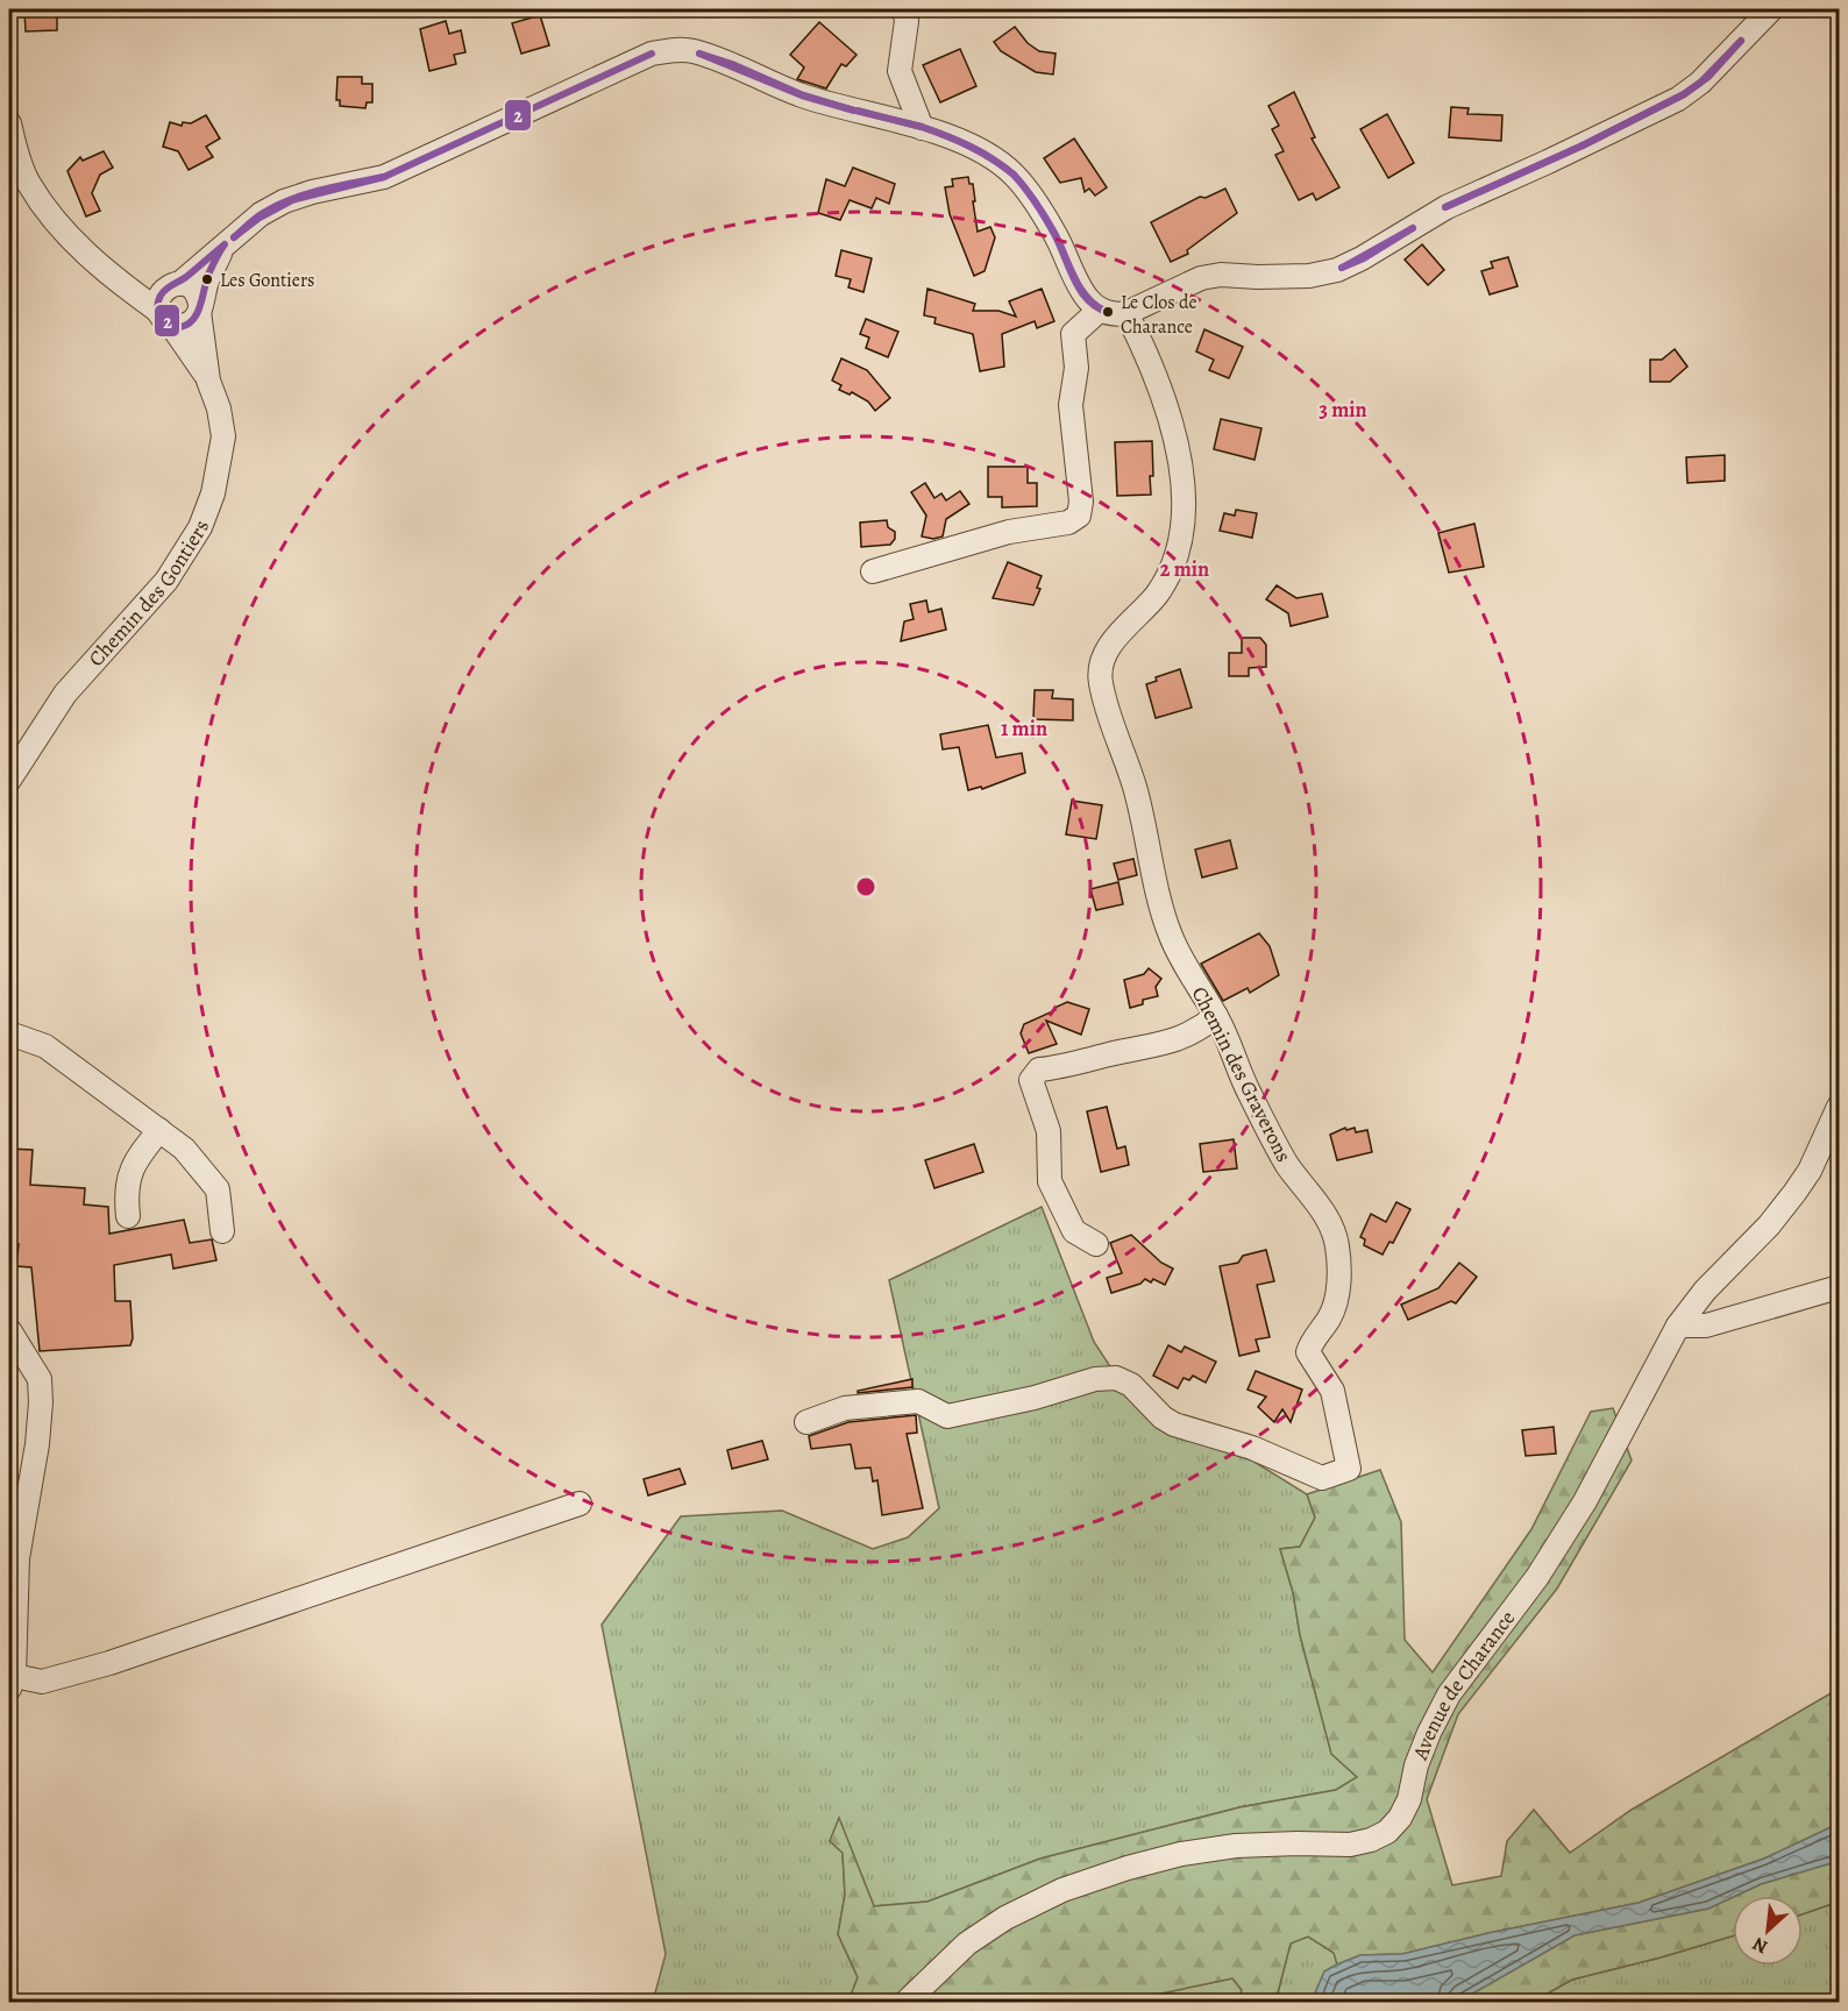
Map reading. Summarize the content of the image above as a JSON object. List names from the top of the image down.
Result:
{
  "streets": {
    "street": ["Chemin des Gontiers", "Chemin des Graverons", "Avenue de Charance"]
  },
  "places": ["Les Gontiers", "Le Clos de Charance"],
  "lines": ["transit line 2"],
  "north": "bottom left",
  "rings": ["3 min", "2 min", "1 min"]
}
